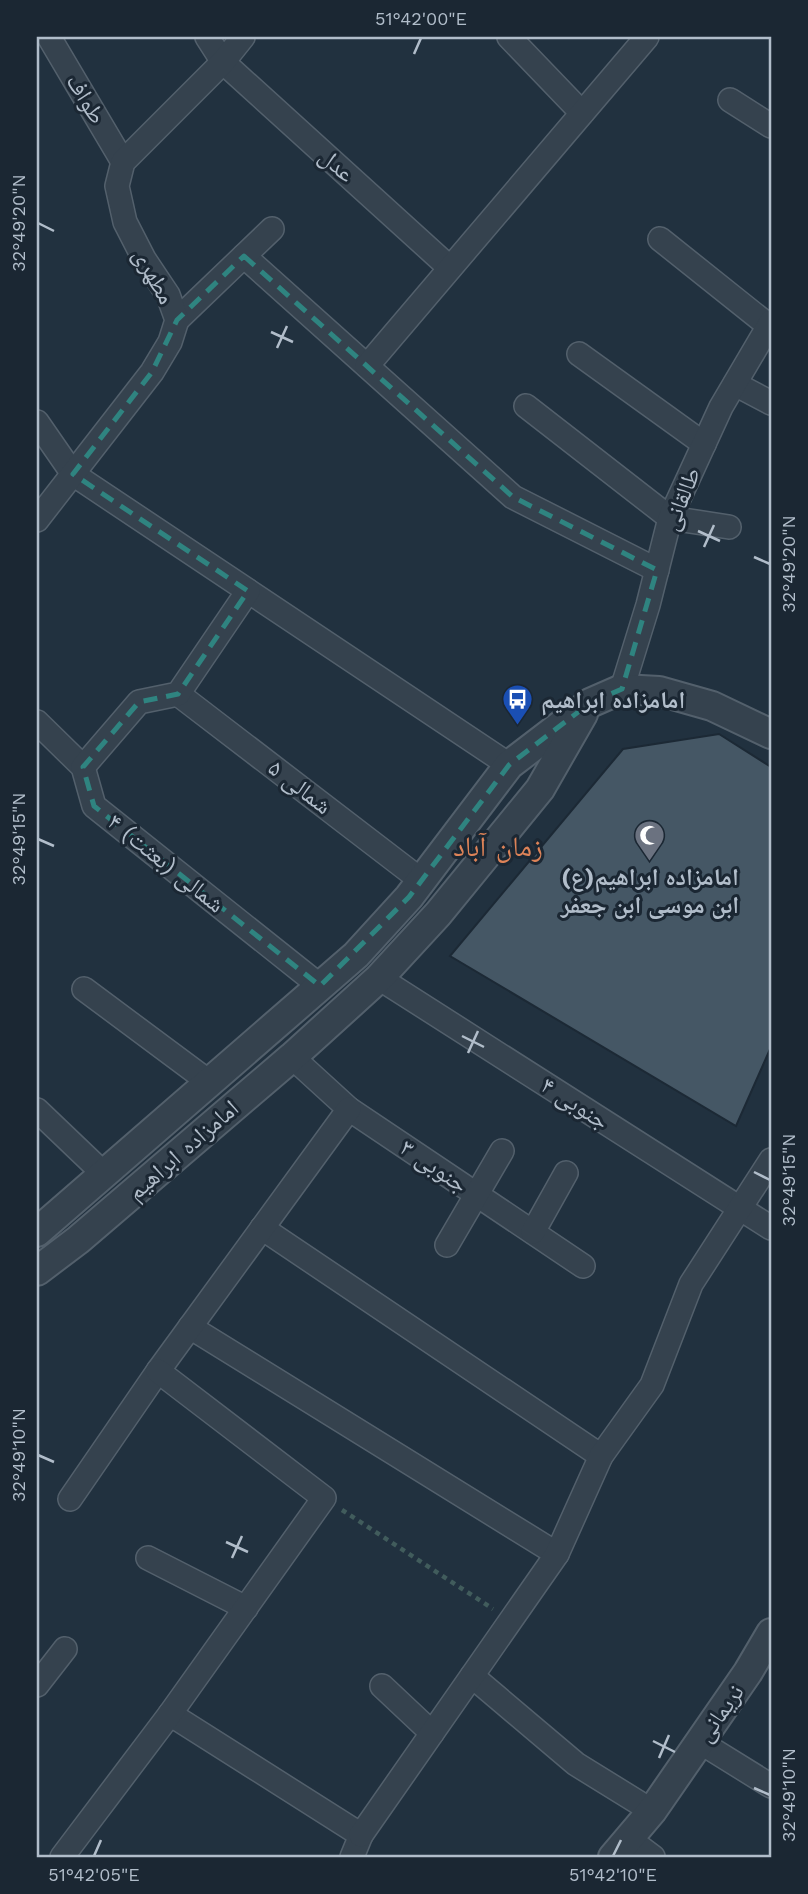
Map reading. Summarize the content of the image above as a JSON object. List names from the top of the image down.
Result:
{
  "streets": {
    "street": [
      "طواف",
      "عدل",
      "مطهری",
      "طالقانی",
      "۵ شمالی",
      "۴ شمالی (بعثت)",
      "۴ جنوبی",
      "امامزاده ابراهیم",
      "۳ جنوبی",
      "نریمانی"
    ]
  },
  "crossings": [
    ["طواف", "مطهری"],
    ["طالقانی", "امامزاده ابراهیم"],
    ["۵ شمالی", "امامزاده ابراهیم"],
    ["۴ شمالی (بعثت)", "امامزاده ابراهیم"],
    ["۴ جنوبی", "امامزاده ابراهیم"],
    ["امامزاده ابراهیم", "۳ جنوبی"]
  ],
  "districts": ["زمان آباد"],
  "places": {
    "bus stop": ["امامزاده ابراهیم"],
    "mosque": ["(ع)امامزاده ابراهیم ابن موسی ابن جعفر"]
  },
  "coordinates": [
    "51°42'00\"E",
    "32°49'20\"N",
    "32°49'15\"N",
    "32°49'10\"N",
    "51°42'05\"E",
    "51°42'10\"E"
  ]
}
